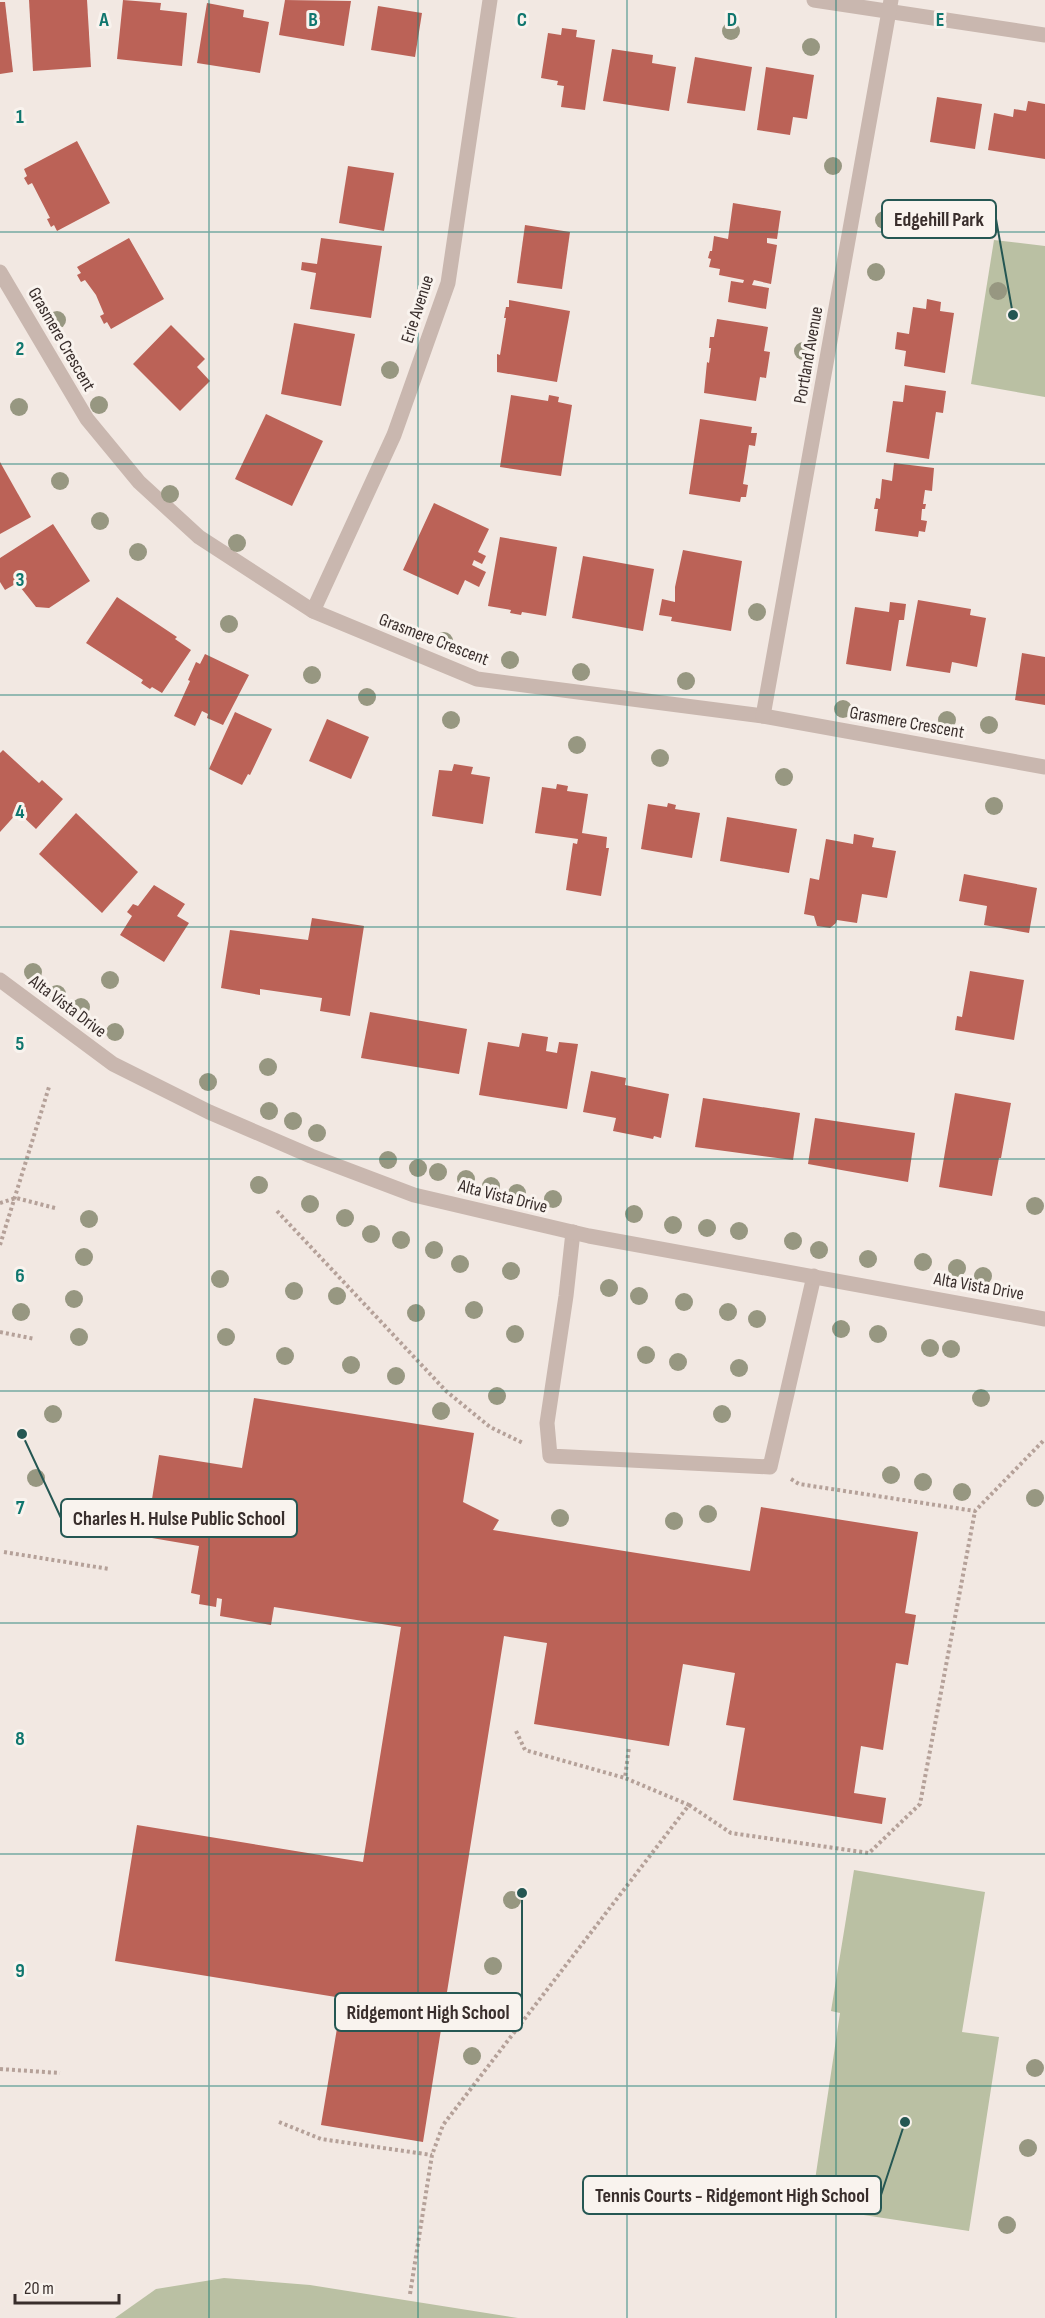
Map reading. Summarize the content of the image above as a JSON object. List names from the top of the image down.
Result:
{
  "streets": {
    "street": [
      "Erie Avenue",
      "Grasmere Crescent",
      "Portland Avenue",
      "Alta Vista Drive"
    ]
  },
  "crossings": [
    ["Erie Avenue", "Grasmere Crescent"],
    ["Grasmere Crescent", "Portland Avenue"]
  ],
  "places": [
    "Edgehill Park",
    "Charles H. Hulse Public School",
    "Ridgemont High School",
    "Tennis Courts - Ridgemont High School"
  ],
  "scale_bar": "20 m",
  "grid": {
    "columns": [
      "A",
      "B",
      "C",
      "D",
      "E"
    ],
    "rows": [
      "1",
      "2",
      "3",
      "4",
      "5",
      "6",
      "7",
      "8",
      "9"
    ]
  }
}
